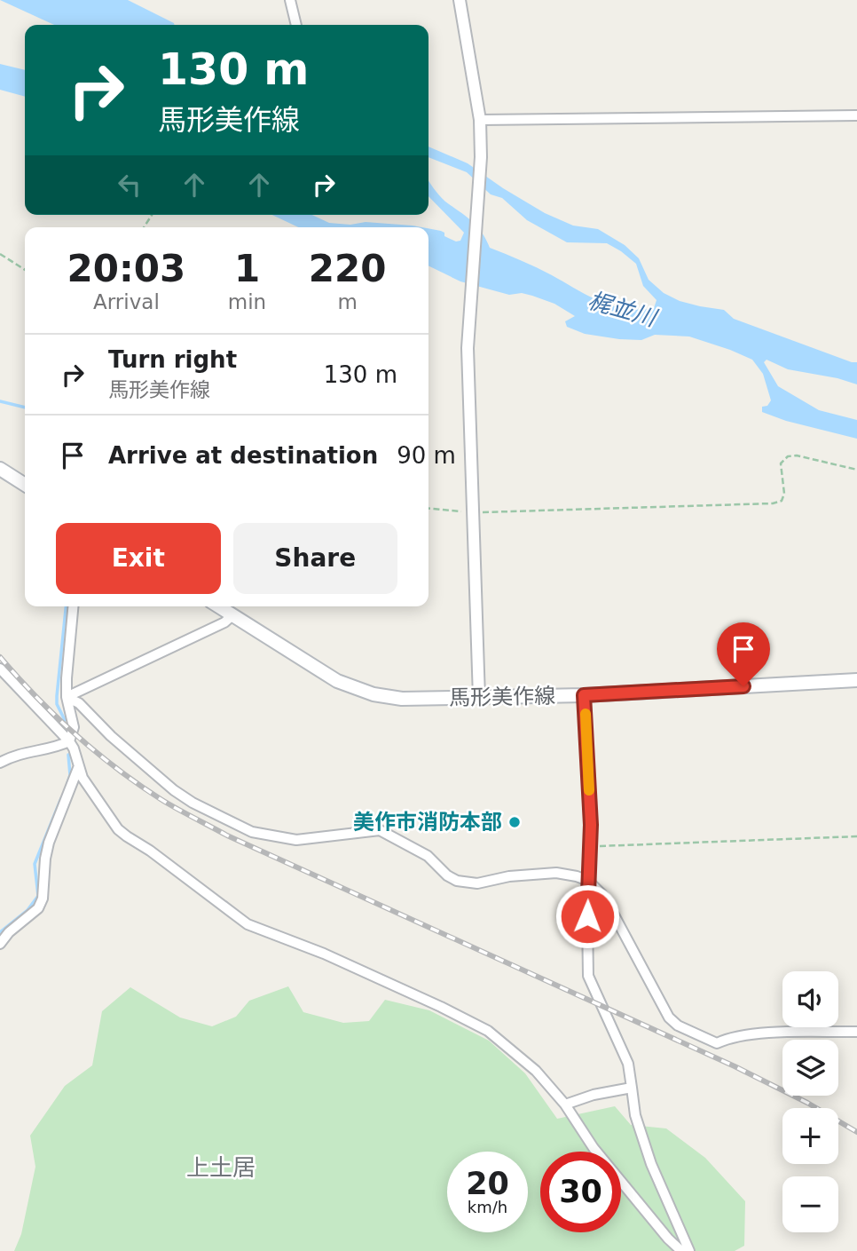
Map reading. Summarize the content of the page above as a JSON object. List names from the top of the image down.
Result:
{
  "streets": {
    "main road": ["馬形美作線"]
  },
  "districts": ["上土居"],
  "water": ["梶並川"],
  "places": ["美作市消防本部"],
  "page": {
    "turn": ["130 m", "馬形美作線"],
    "eta": [
      "20:03",
      "Arrival",
      "1",
      "min",
      "220",
      "m"
    ],
    "list": [
      {
        "name": "Turn right",
        "note": "馬形美作線",
        "value": "130 m"
      },
      {
        "name": "Arrive at destination",
        "value": "90 m"
      }
    ],
    "buttons": ["Exit", "Share"],
    "map_buttons": ["+", "−"],
    "speed": "20 km/h",
    "limit": "30"
  }
}
